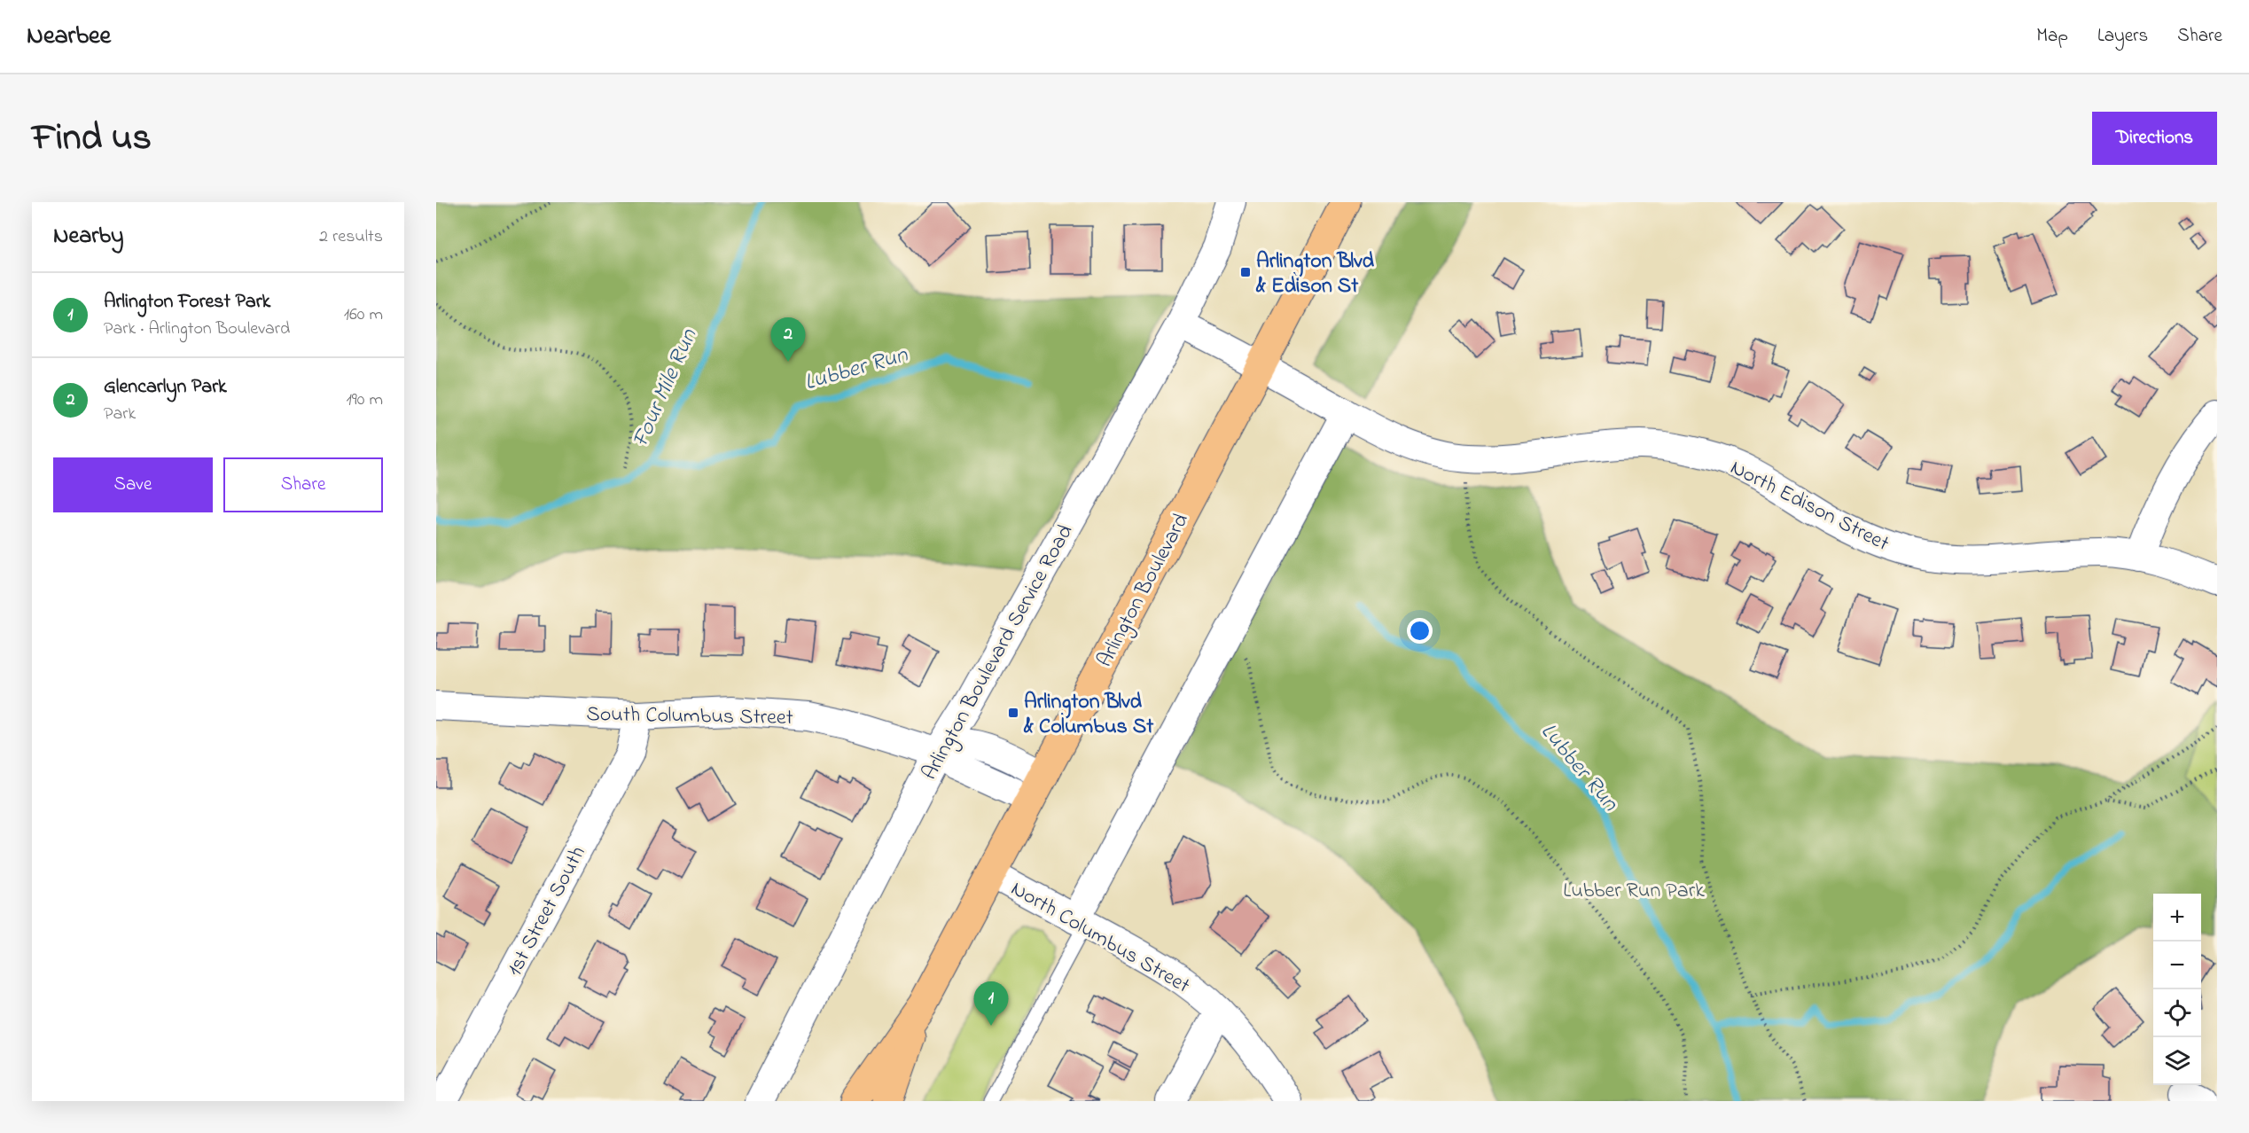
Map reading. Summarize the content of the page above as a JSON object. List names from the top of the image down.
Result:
{
  "streets": {
    "highway": ["Arlington Boulevard"],
    "street": [
      "North Edison Street",
      "Arlington Boulevard Service Road",
      "South Columbus Street",
      "1st Street South",
      "North Columbus Street"
    ]
  },
  "crossings": [
    ["North Edison Street", "Arlington Boulevard"],
    ["North Edison Street", "Arlington Boulevard Service Road"],
    ["Arlington Boulevard", "South Columbus Street"],
    ["Arlington Boulevard", "North Columbus Street"],
    ["Arlington Boulevard Service Road", "South Columbus Street"],
    ["South Columbus Street", "1st Street South"]
  ],
  "water": ["Lubber Run", "Four Mile Run"],
  "parks": ["Lubber Run Park"],
  "places": {
    "transit": ["Arlington Blvd & Edison St", "Arlington Blvd & Columbus St"]
  },
  "page": {
    "header": "Nearbee",
    "nav": ["Map", "Layers", "Share"],
    "title": "Find us",
    "buttons": [
      "Directions",
      ["Save", "Share"]
    ],
    "heading": ["Nearby", "2 results"],
    "list": [
      {
        "mark": "1",
        "name": "Arlington Forest Park",
        "note": "Park · Arlington Boulevard",
        "value": "160 m"
      },
      {
        "mark": "2",
        "name": "Glencarlyn Park",
        "note": "Park",
        "value": "190 m"
      }
    ],
    "pins": ["2", "1"],
    "map_buttons": ["+", "−"]
  }
}
